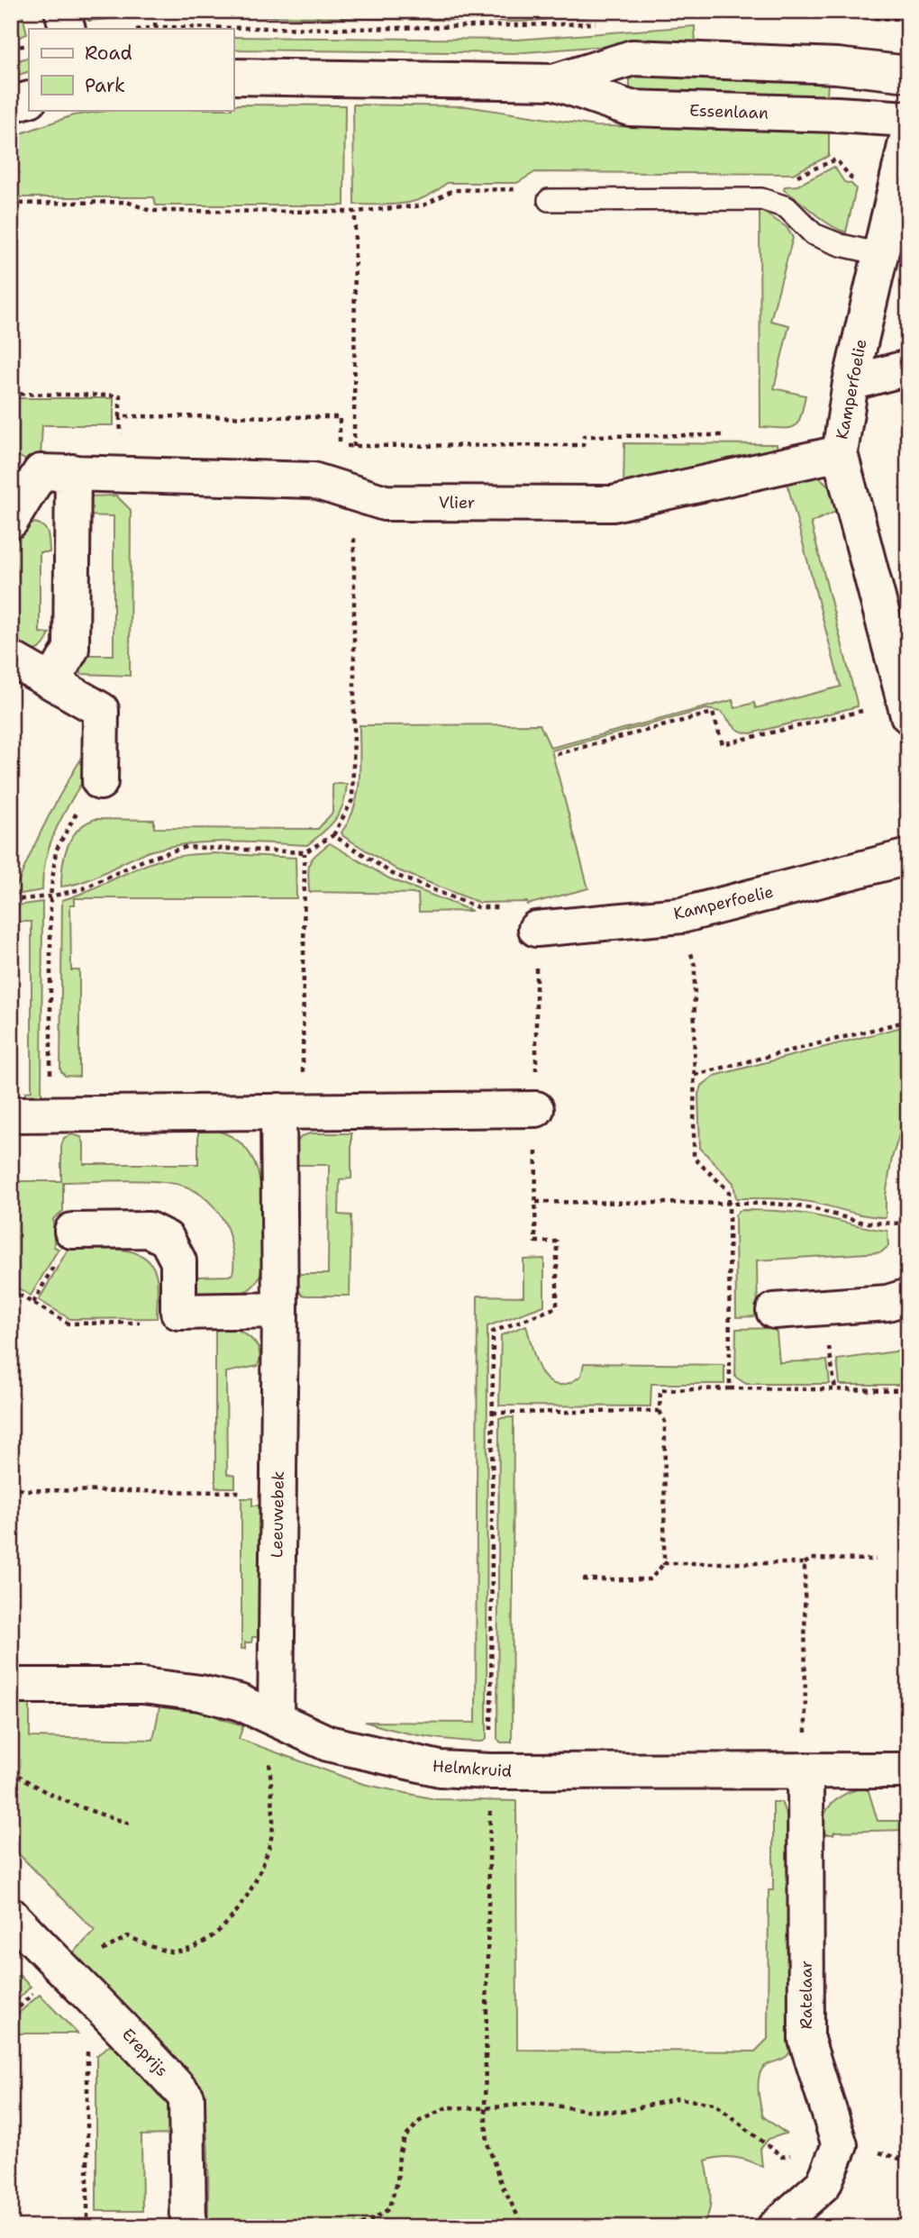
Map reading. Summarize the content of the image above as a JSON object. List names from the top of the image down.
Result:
{
  "streets": {
    "street": [
      "Essenlaan",
      "Kamperfoelie",
      "Vlier",
      "Leeuwebek",
      "Helmkruid",
      "Ratelaar",
      "Ereprijs"
    ]
  },
  "crossings": [
    ["Kamperfoelie", "Vlier"],
    ["Leeuwebek", "Helmkruid"],
    ["Helmkruid", "Ratelaar"]
  ],
  "legend": ["Road", "Park"]
}
